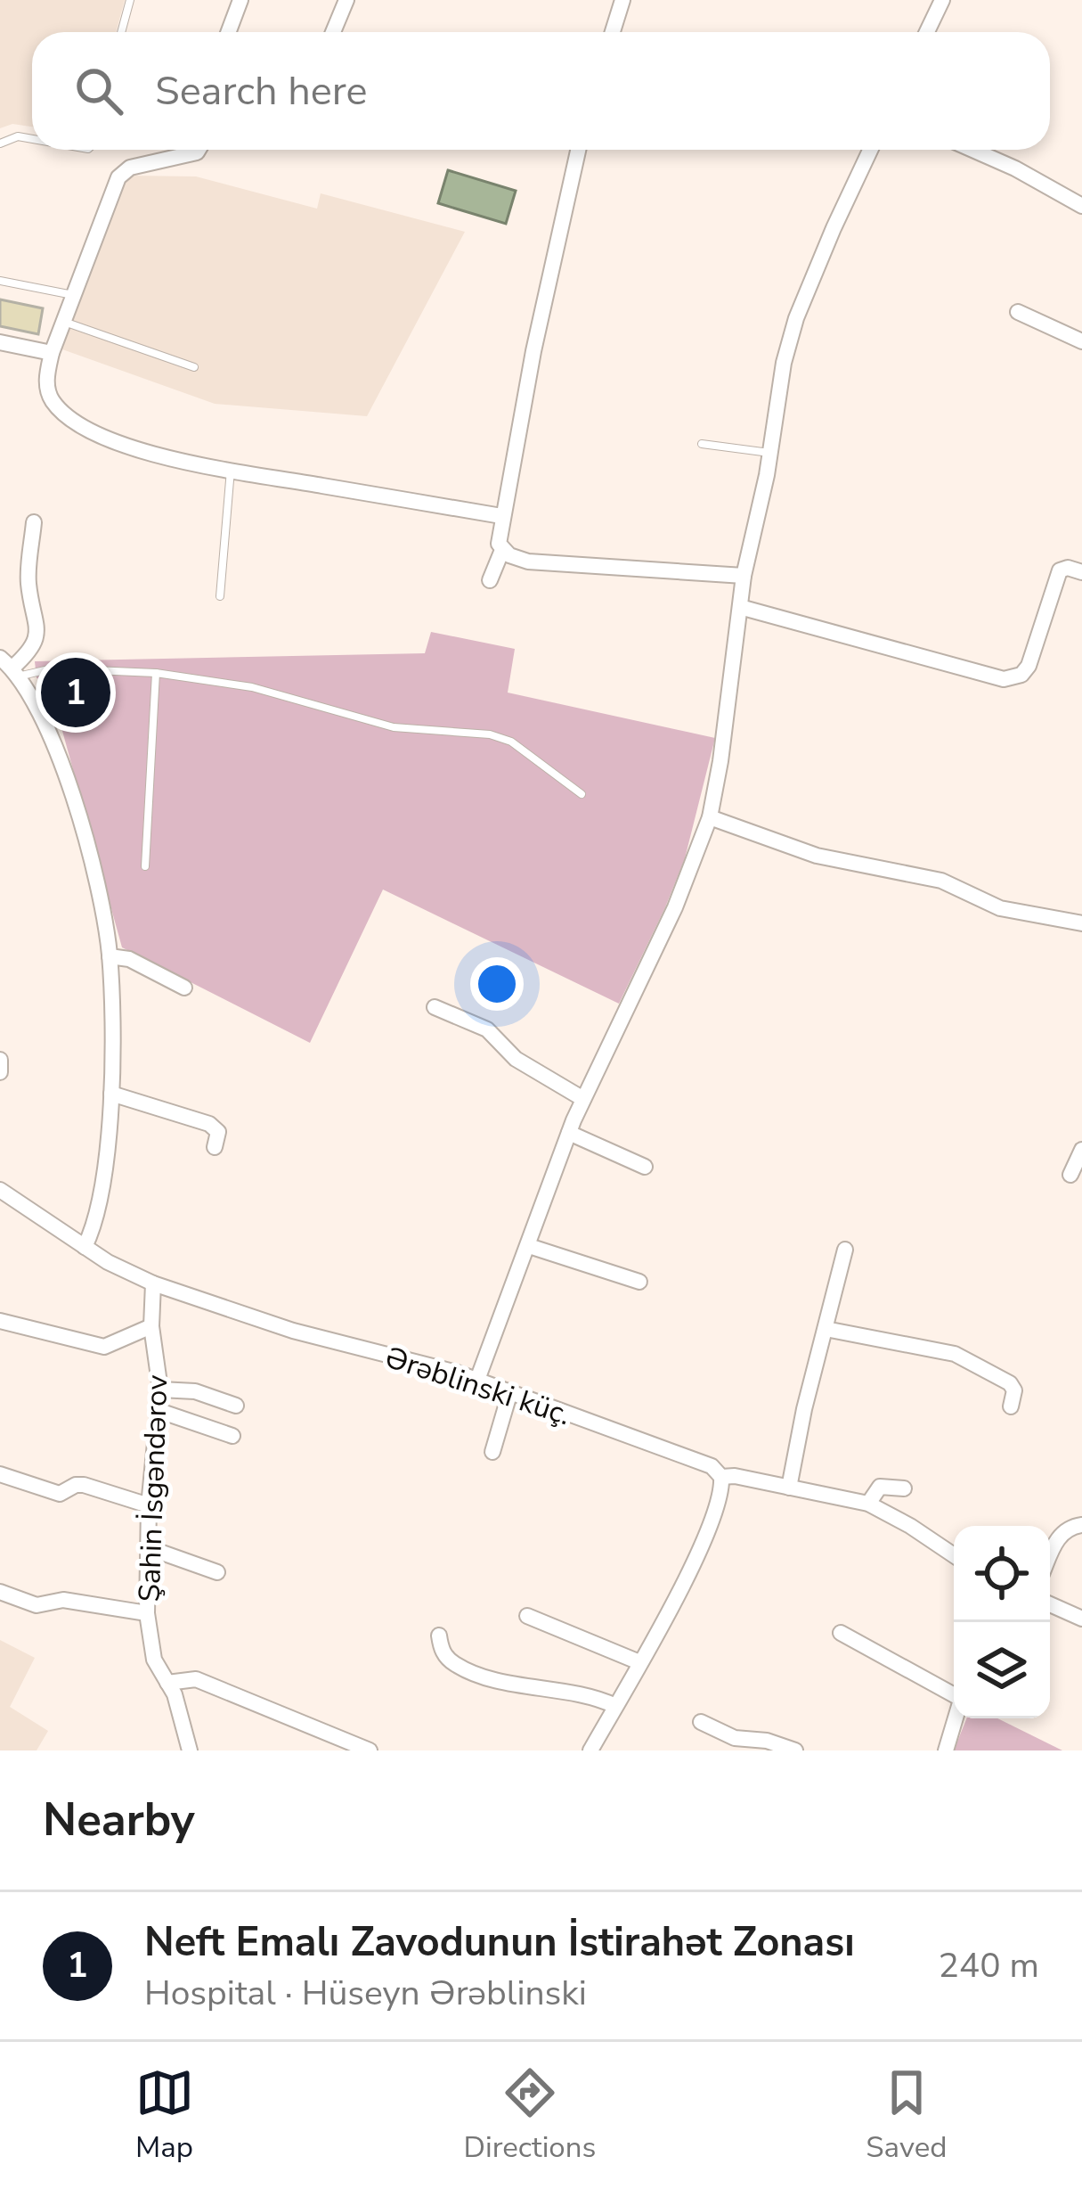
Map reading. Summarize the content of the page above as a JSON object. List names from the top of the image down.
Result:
{
  "streets": {
    "street": ["Ərəblinski küç.", "Şahin İsgəndərov"]
  },
  "crossings": [
    ["Ərəblinski küç.", "Şahin İsgəndərov"]
  ],
  "page": {
    "search": "Search here",
    "pins": "1",
    "heading": "Nearby",
    "list": [
      {
        "mark": "1",
        "name": "Neft Emalı Zavodunun İstirahət Zonası",
        "note": "Hospital · Hüseyn Ərəblinski",
        "value": "240 m"
      }
    ],
    "nav": ["Map", "Directions", "Saved"]
  }
}
